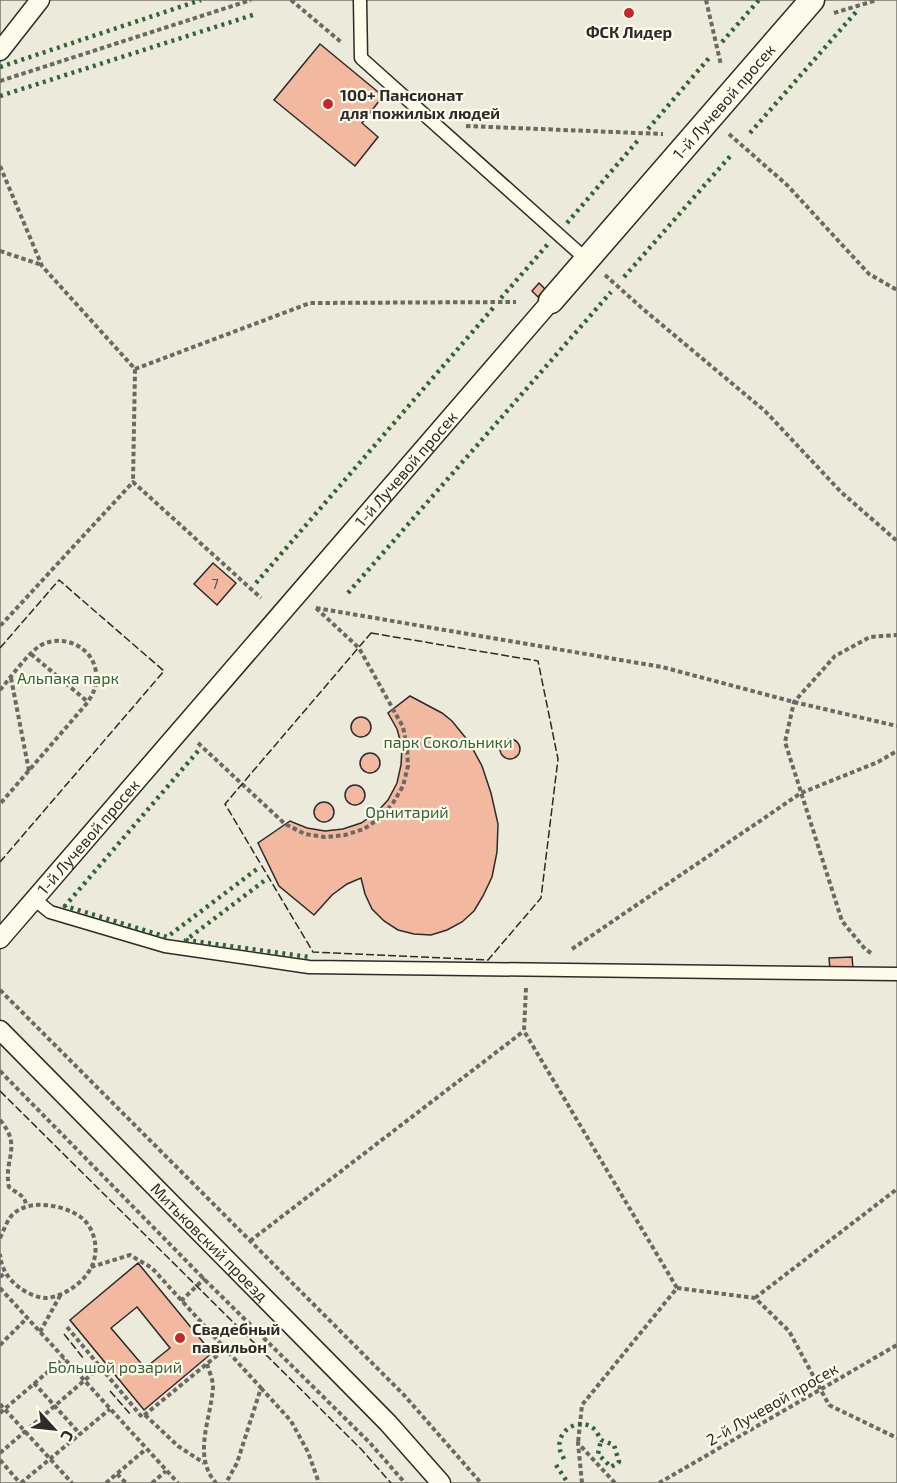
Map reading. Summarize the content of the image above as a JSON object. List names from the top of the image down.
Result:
{
  "streets": {
    "street": ["1-й Лучевой просек", "Митьковский проезд"],
    "path": ["2-й Лучевой просек"]
  },
  "parks": [
    "Альпака парк",
    "парк Сокольники",
    "Орнитарий",
    "Большой розарий"
  ],
  "places": ["ФСК Лидер", "100+ Пансионат для пожилых людей", "Свадебный павильон"],
  "house_numbers": ["7"],
  "north": "bottom right"
}
